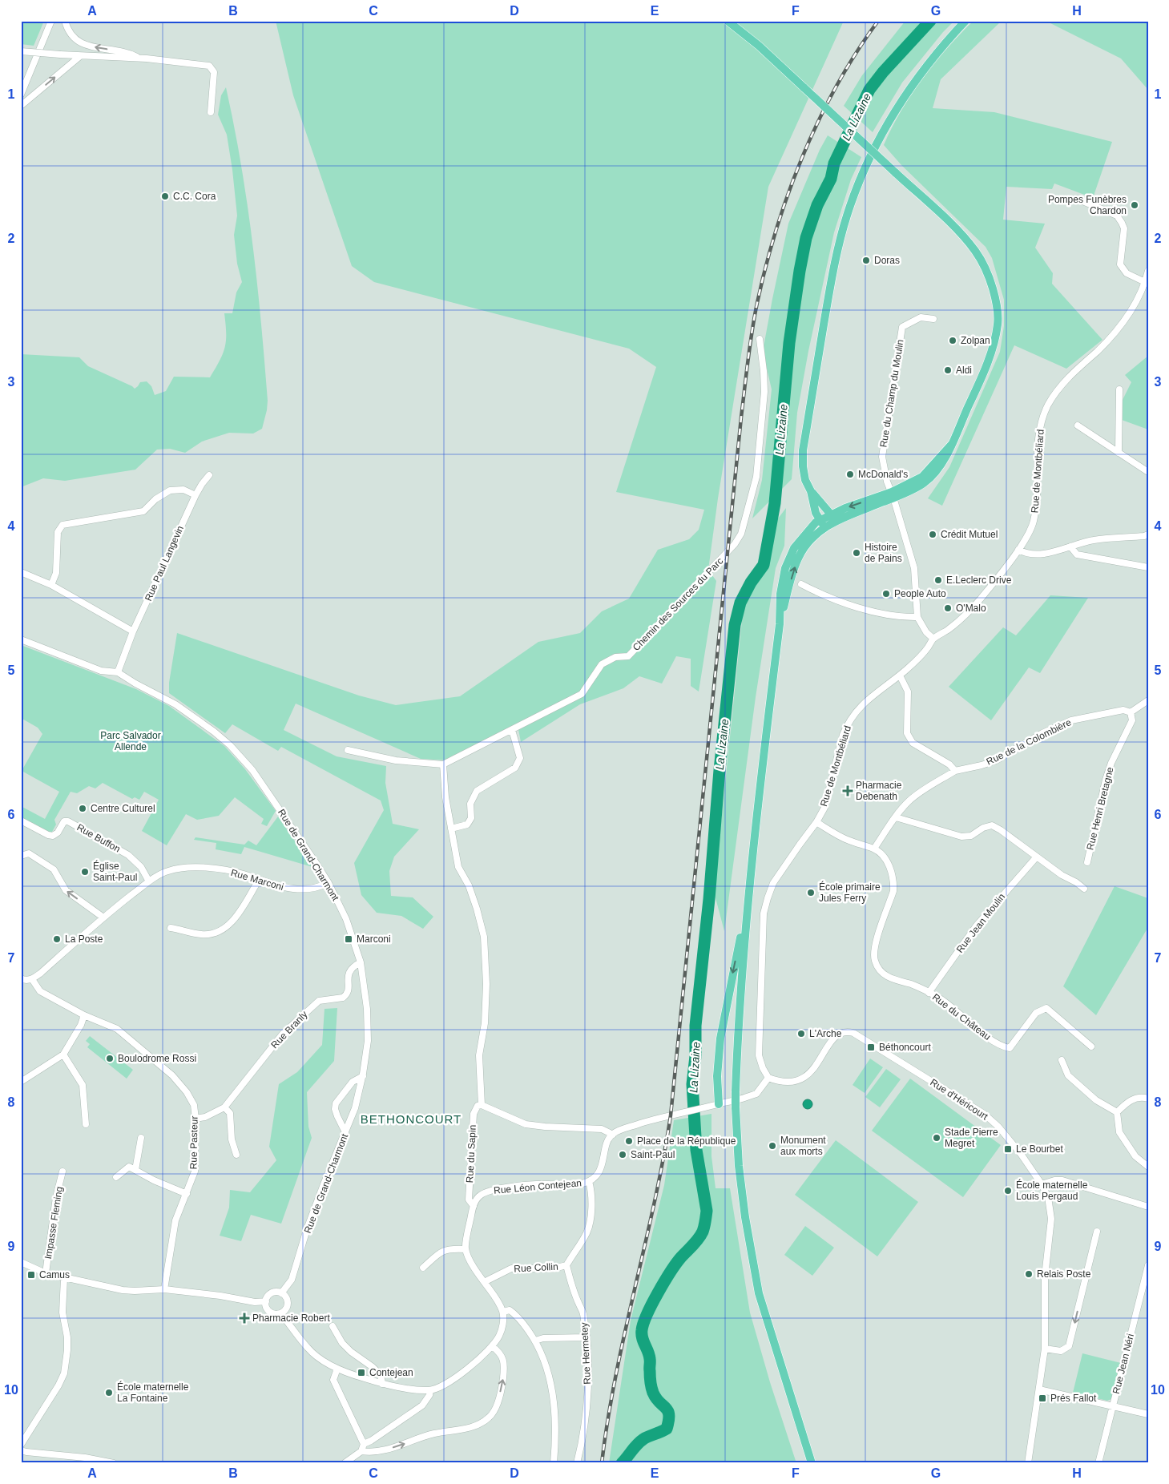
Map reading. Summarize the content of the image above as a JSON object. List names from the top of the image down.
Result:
{
  "streets": {
    "street": [
      "Rue du Champ du Moulin",
      "Rue de Montbéliard",
      "Rue Paul Langevin",
      "Chemin des Sources du Parc",
      "Rue de la Colombière",
      "Rue Henri Bretagne",
      "Rue Buffon",
      "Rue de Grand-Charmont",
      "Rue Marconi",
      "Rue Jean Moulin",
      "Rue du Château",
      "Rue Branly",
      "Rue d'Héricourt",
      "Rue Pasteur",
      "Rue du Sapin",
      "Rue Léon Contejean",
      "Impasse Fleming",
      "Rue Collin",
      "Rue Hermetey",
      "Rue Jean Néri"
    ]
  },
  "crossings": [
    ["Rue de Montbéliard", "Rue d'Héricourt"],
    ["Rue Paul Langevin", "Rue de Grand-Charmont"],
    ["Rue de la Colombière", "Rue Henri Bretagne"],
    ["Rue de la Colombière", "Rue du Château"],
    ["Rue Buffon", "Rue Marconi"],
    ["Rue de Grand-Charmont", "Rue Marconi"],
    ["Rue de Grand-Charmont", "Rue Branly"],
    ["Rue Marconi", "Rue Pasteur"],
    ["Rue Jean Moulin", "Rue du Château"],
    ["Rue Branly", "Rue Pasteur"],
    ["Rue du Sapin", "Rue Léon Contejean"],
    ["Rue Collin", "Rue Hermetey"]
  ],
  "districts": ["BETHONCOURT"],
  "water": ["La Lizaine"],
  "parks": ["Parc Salvador Allende"],
  "places": {
    "other": [
      "C.C. Cora",
      "Pompes Funèbres Chardon",
      "Doras",
      "Zolpan",
      "Aldi",
      "McDonald's",
      "Crédit Mutuel",
      "Histoire de Pains",
      "E.Leclerc Drive",
      "People Auto",
      "O'Malo",
      "Centre Culturel",
      "Église Saint-Paul",
      "École primaire Jules Ferry",
      "La Poste",
      "L'Arche",
      "Boulodrome Rossi",
      "Stade Pierre Megret",
      "Place de la République",
      "Monument aux morts",
      "Saint-Paul",
      "École maternelle Louis Pergaud",
      "Relais Poste",
      "École maternelle La Fontaine"
    ],
    "health": ["Pharmacie Debenath", "Pharmacie Robert"],
    "transit": [
      "Marconi",
      "Béthoncourt",
      "Le Bourbet",
      "Camus",
      "Contejean",
      "Prés Fallot"
    ]
  },
  "grid": {
    "columns": [
      "A",
      "B",
      "C",
      "D",
      "E",
      "F",
      "G",
      "H"
    ],
    "rows": [
      "1",
      "2",
      "3",
      "4",
      "5",
      "6",
      "7",
      "8",
      "9",
      "10"
    ]
  }
}
